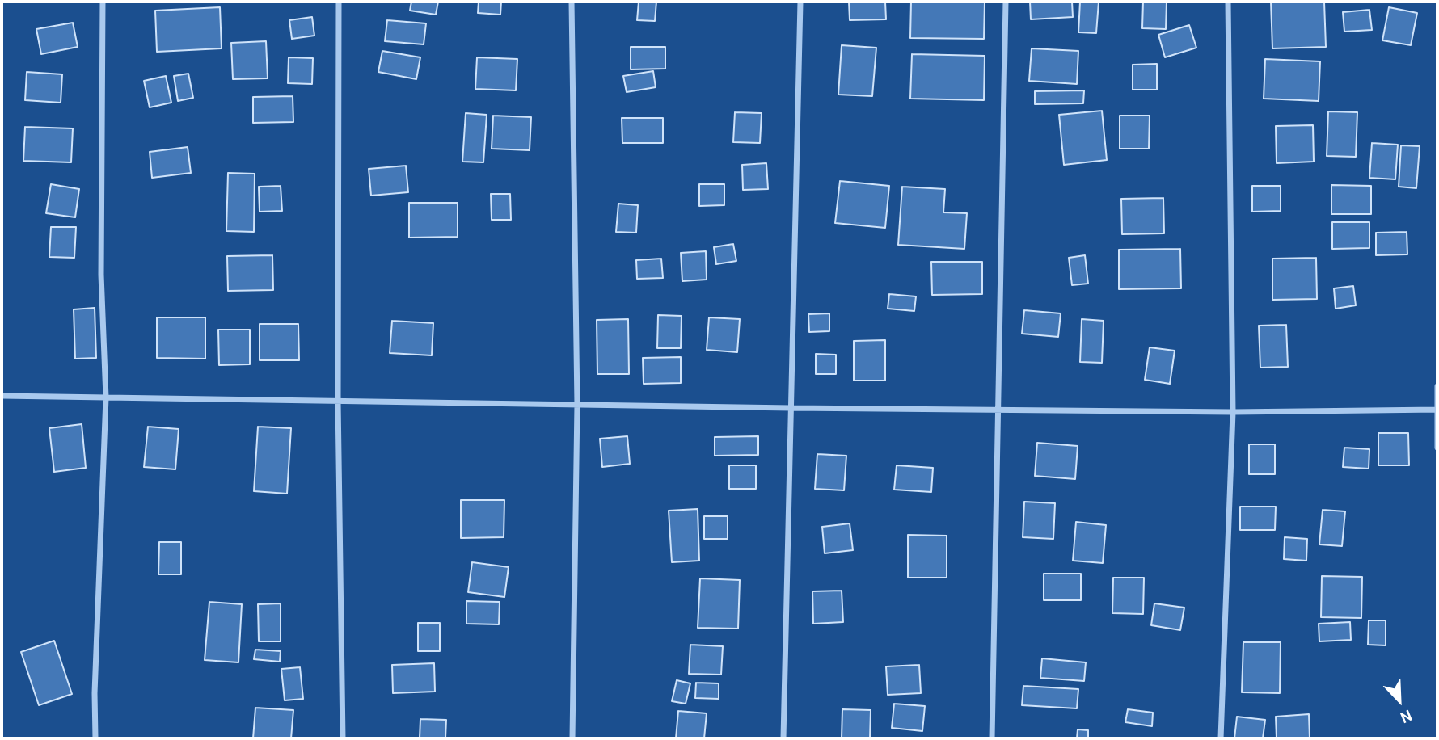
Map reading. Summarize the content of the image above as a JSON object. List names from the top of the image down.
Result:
{
  "north": "bottom right"
}
